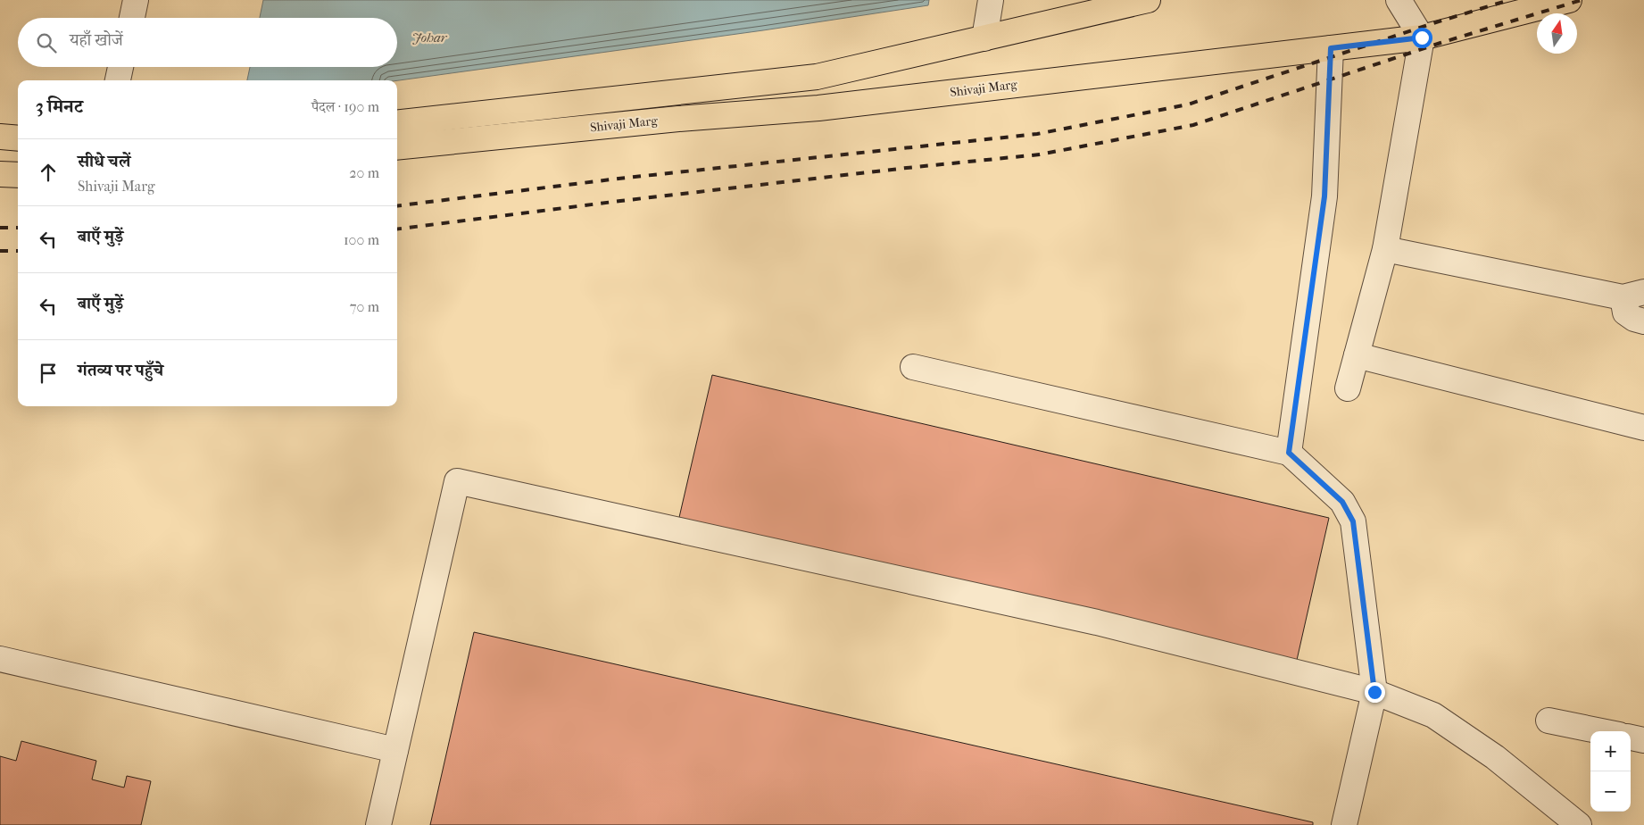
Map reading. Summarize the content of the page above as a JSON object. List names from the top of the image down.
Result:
{
  "streets": {
    "main road": ["Shivaji Marg"]
  },
  "water": ["Johar"],
  "north": "top",
  "page": {
    "search": "यहाँ खोजें",
    "heading": ["3 मिनट", "पैदल · 190 m"],
    "list": [
      ["सीधे चलें", "Shivaji Marg", "20 m"],
      ["बाएँ मुड़ें", "100 m"],
      ["बाएँ मुड़ें", "70 m"],
      "गंतव्य पर पहुँचे"
    ],
    "map_buttons": ["+", "−"]
  }
}
